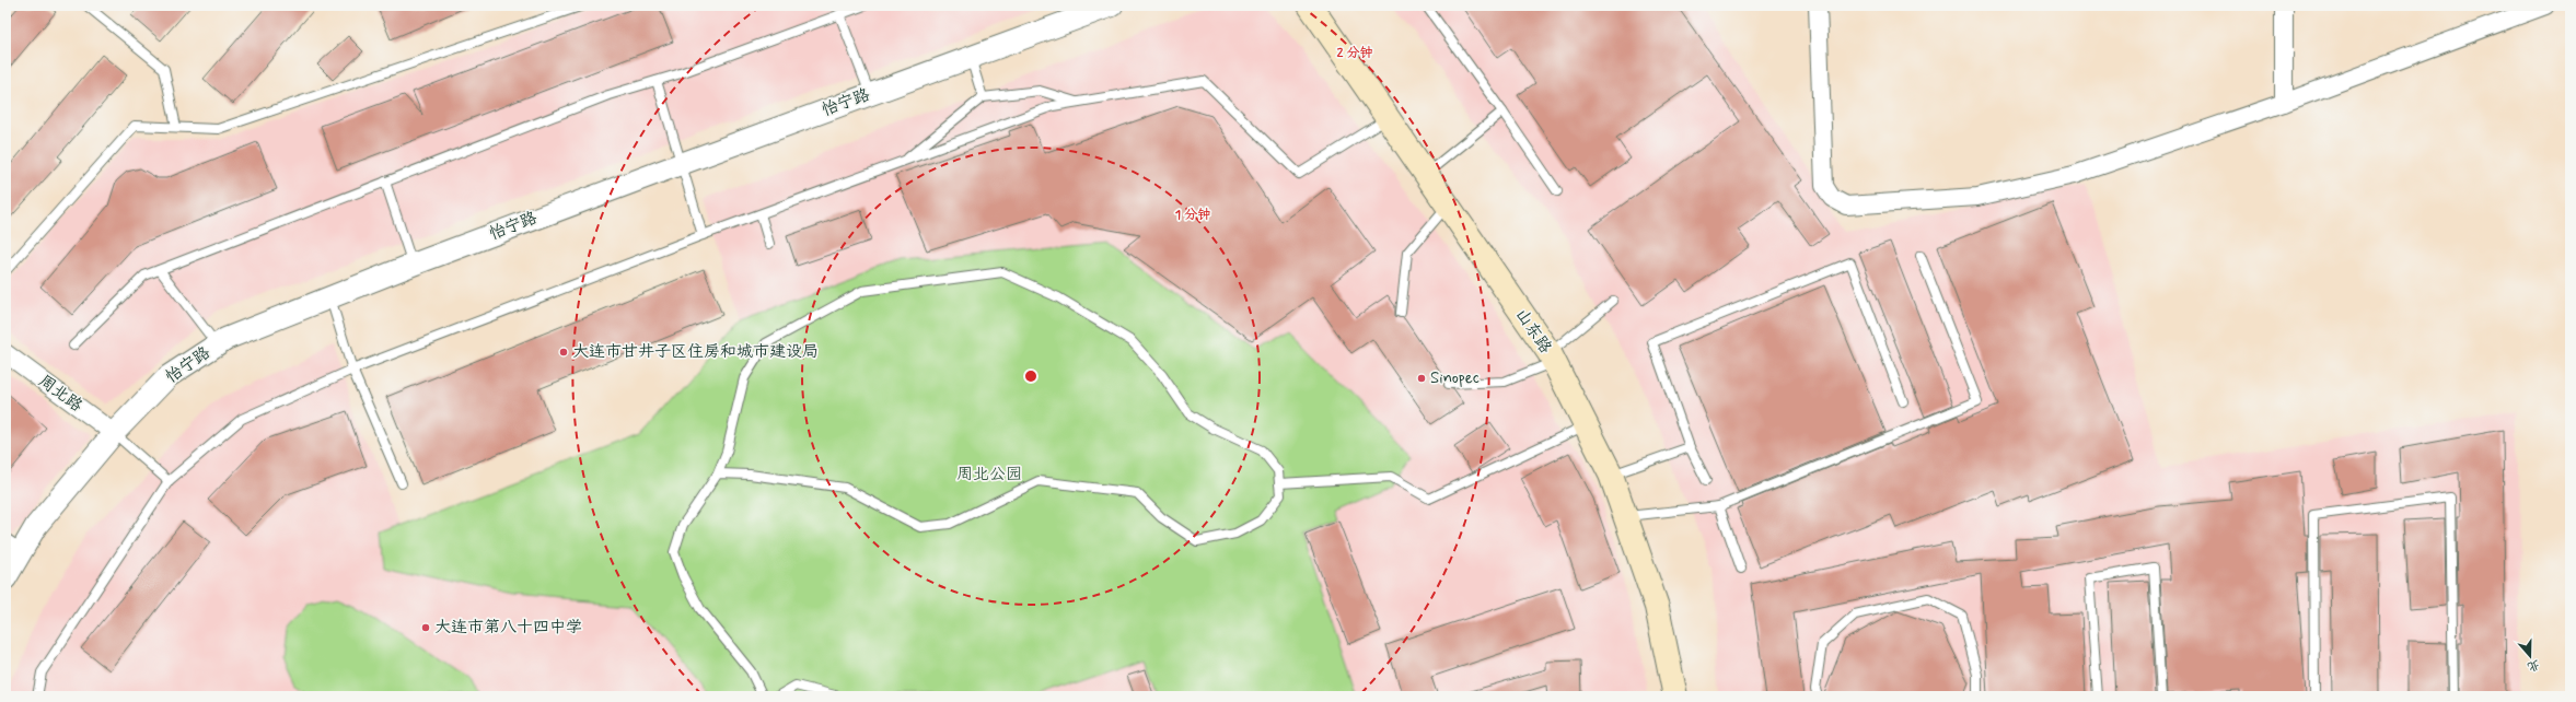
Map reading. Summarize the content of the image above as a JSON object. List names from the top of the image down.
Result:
{
  "streets": {
    "main road": ["山东路"],
    "street": ["怡宁路", "周北路"]
  },
  "crossings": [
    ["怡宁路", "周北路"]
  ],
  "parks": ["周北公园"],
  "places": ["大连市甘井子区住房和城市建设局", "Sinopec", "大连市第八十四中学"],
  "north": "bottom",
  "rings": ["2 分钟", "1 分钟"]
}
